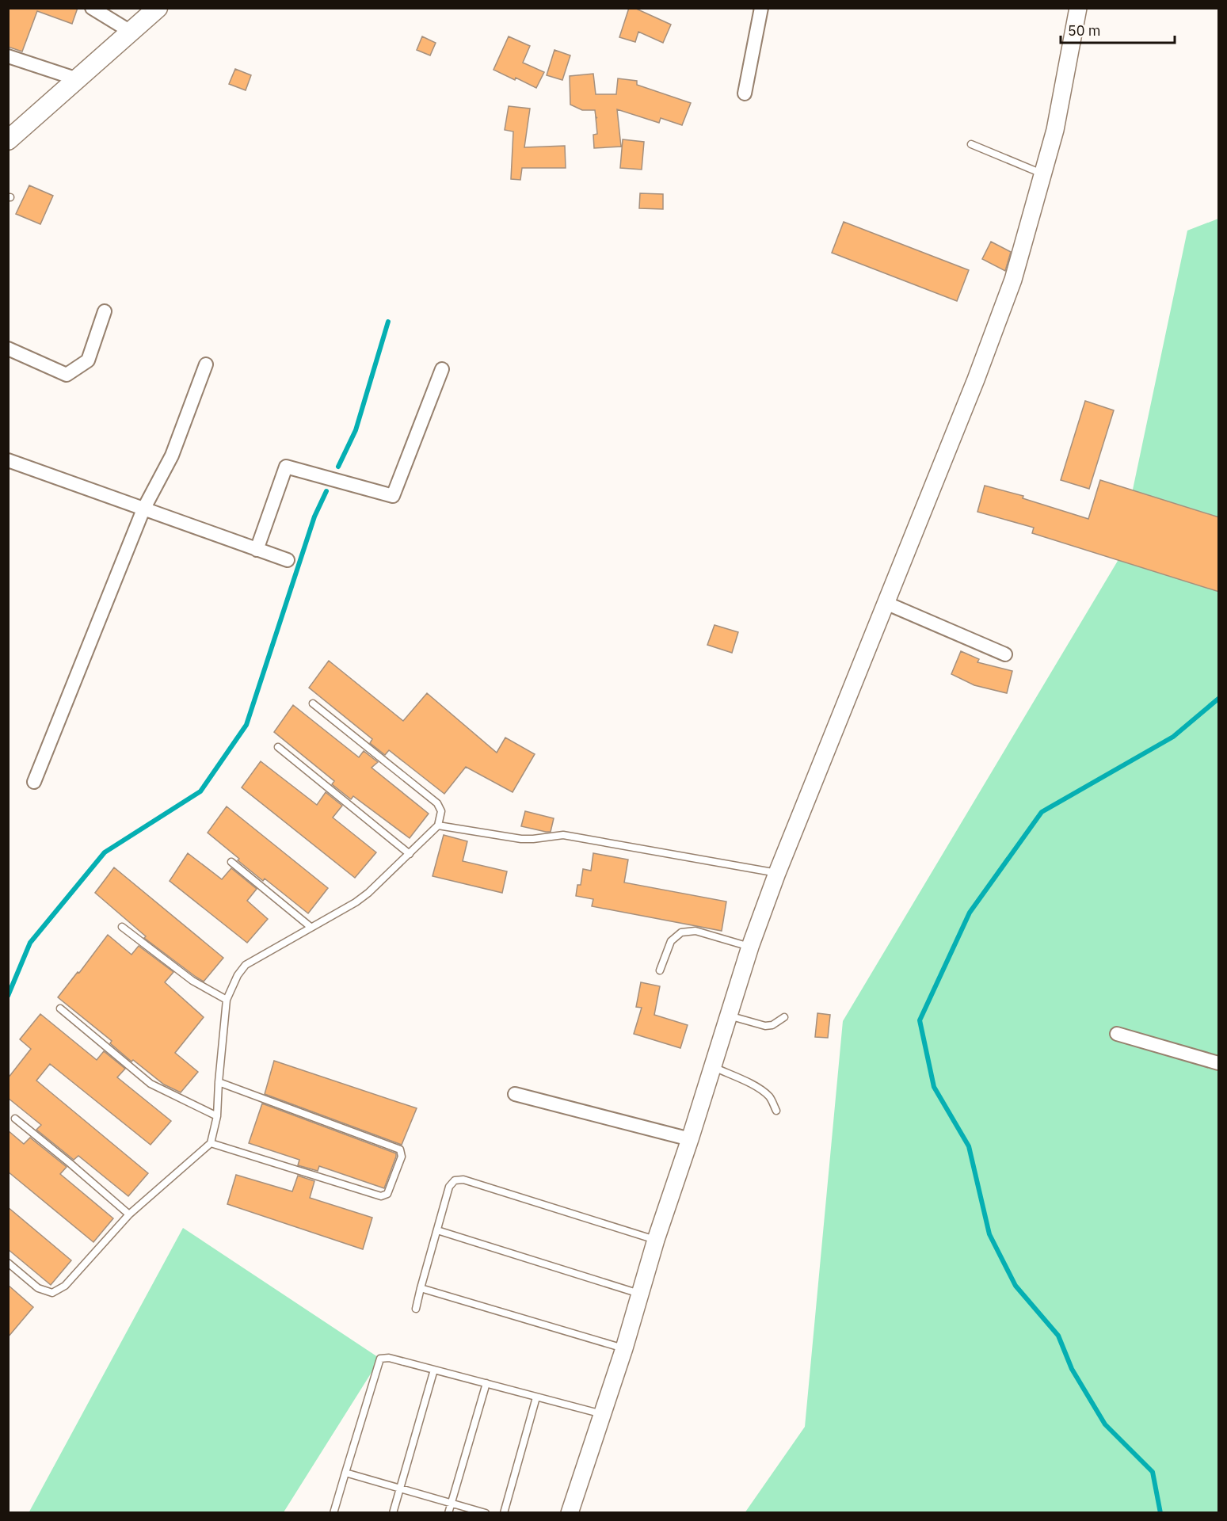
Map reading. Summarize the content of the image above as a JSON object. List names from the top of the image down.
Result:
{
  "scale_bar": "50 m"
}
